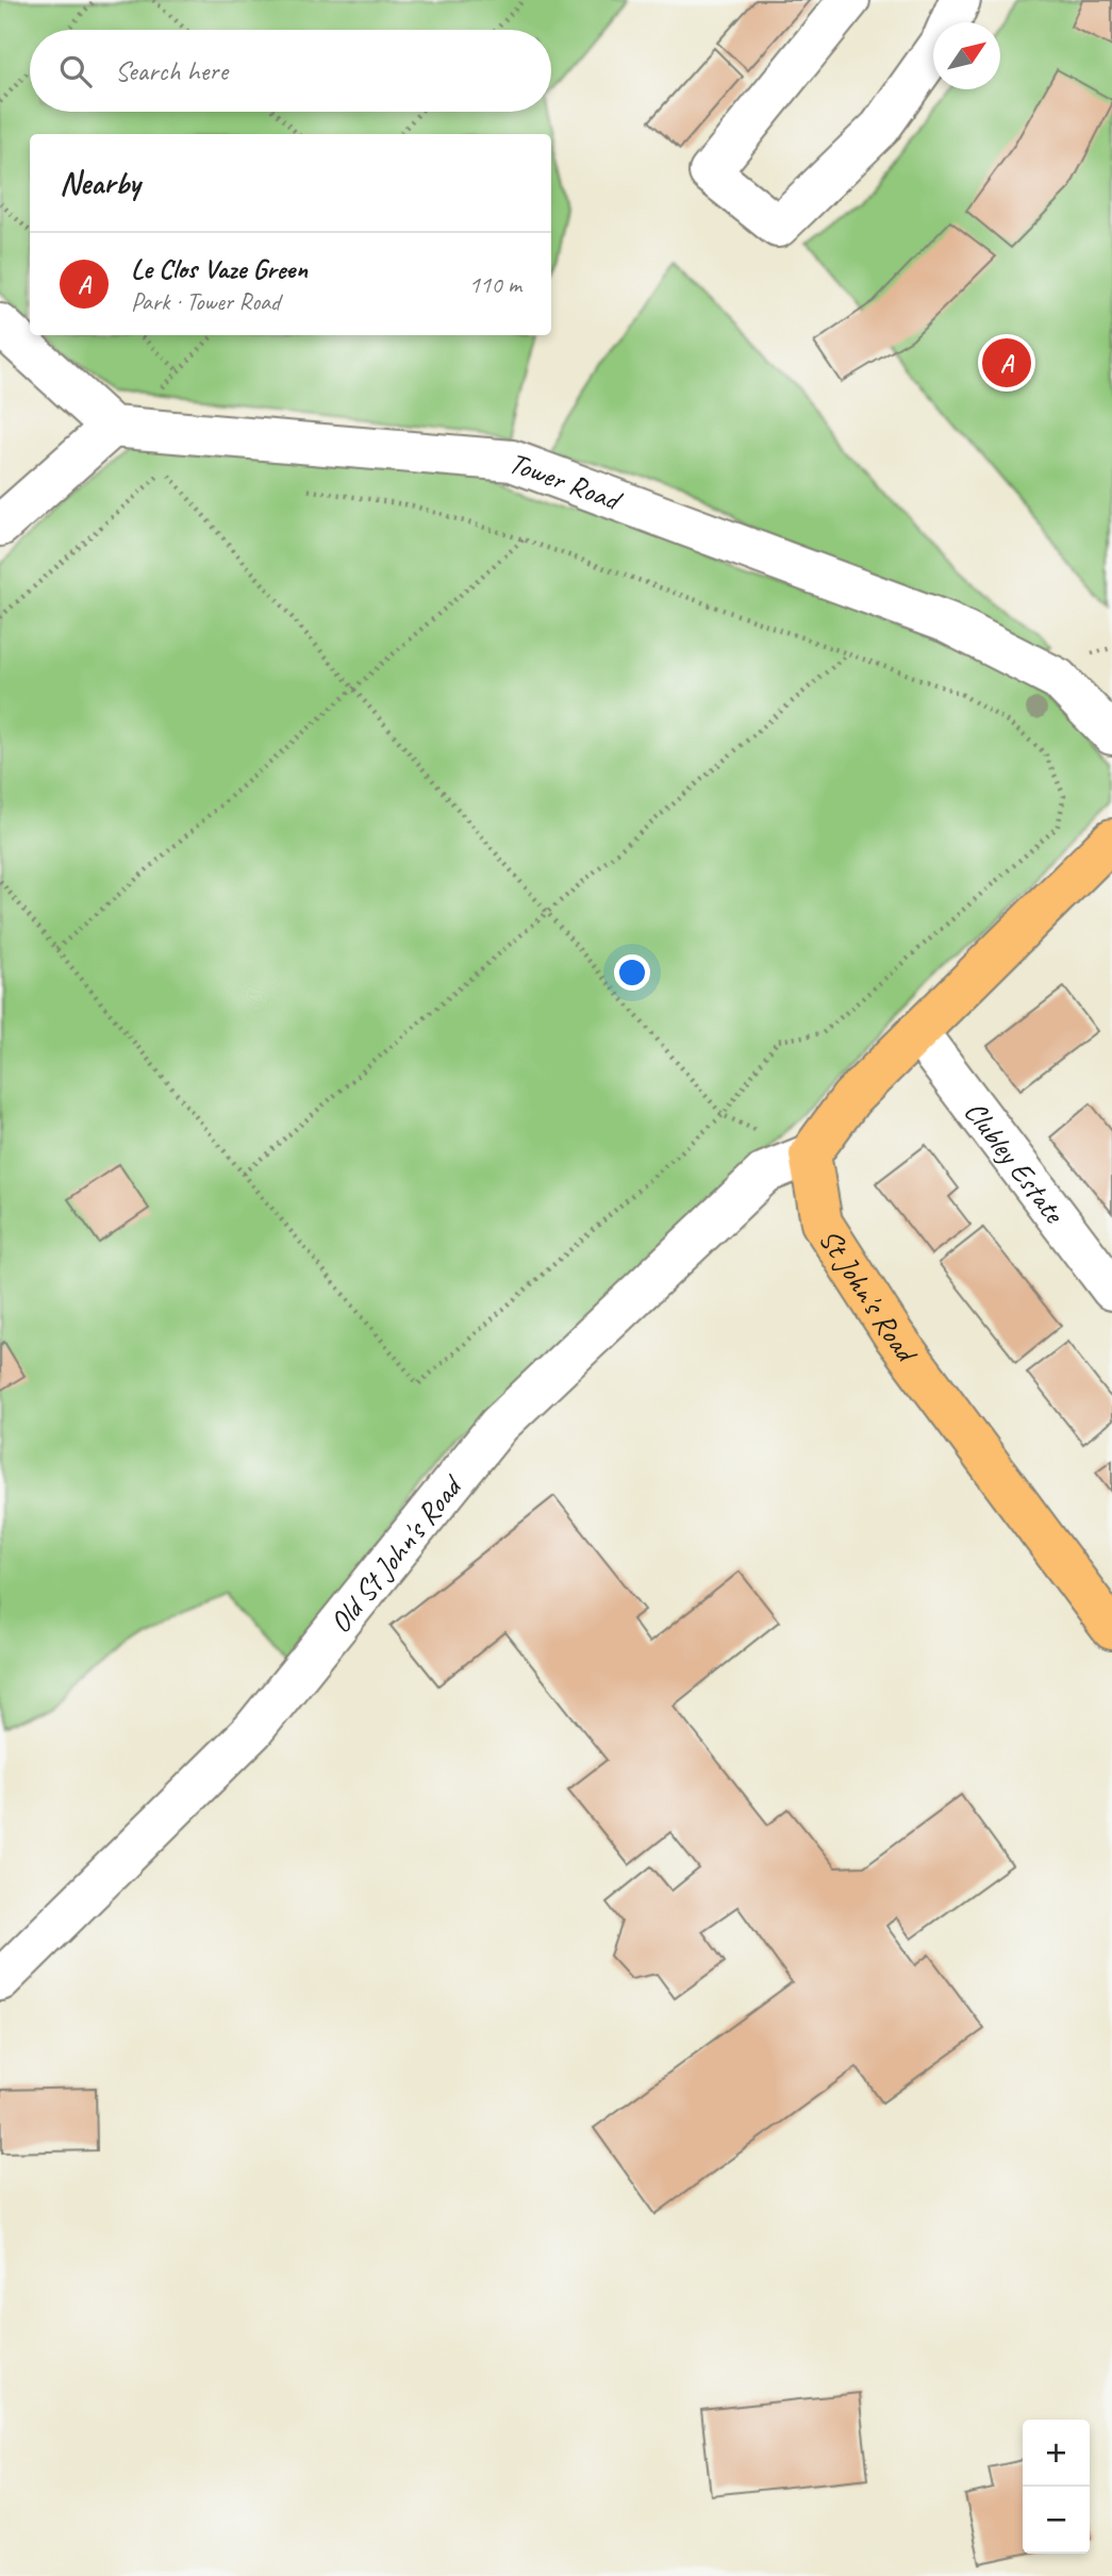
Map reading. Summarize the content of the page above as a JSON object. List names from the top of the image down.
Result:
{
  "streets": {
    "main road": ["St John's Road"],
    "street": ["Tower Road", "Clubley Estate", "Old St John's Road"]
  },
  "crossings": [
    ["St John's Road", "Old St John's Road"]
  ],
  "north": "top right",
  "page": {
    "search": "Search here",
    "heading": "Nearby",
    "list": [
      {
        "mark": "A",
        "name": "Le Clos Vaze Green",
        "note": "Park · Tower Road",
        "value": "110 m"
      }
    ],
    "pins": "A",
    "map_buttons": ["+", "−"]
  }
}
